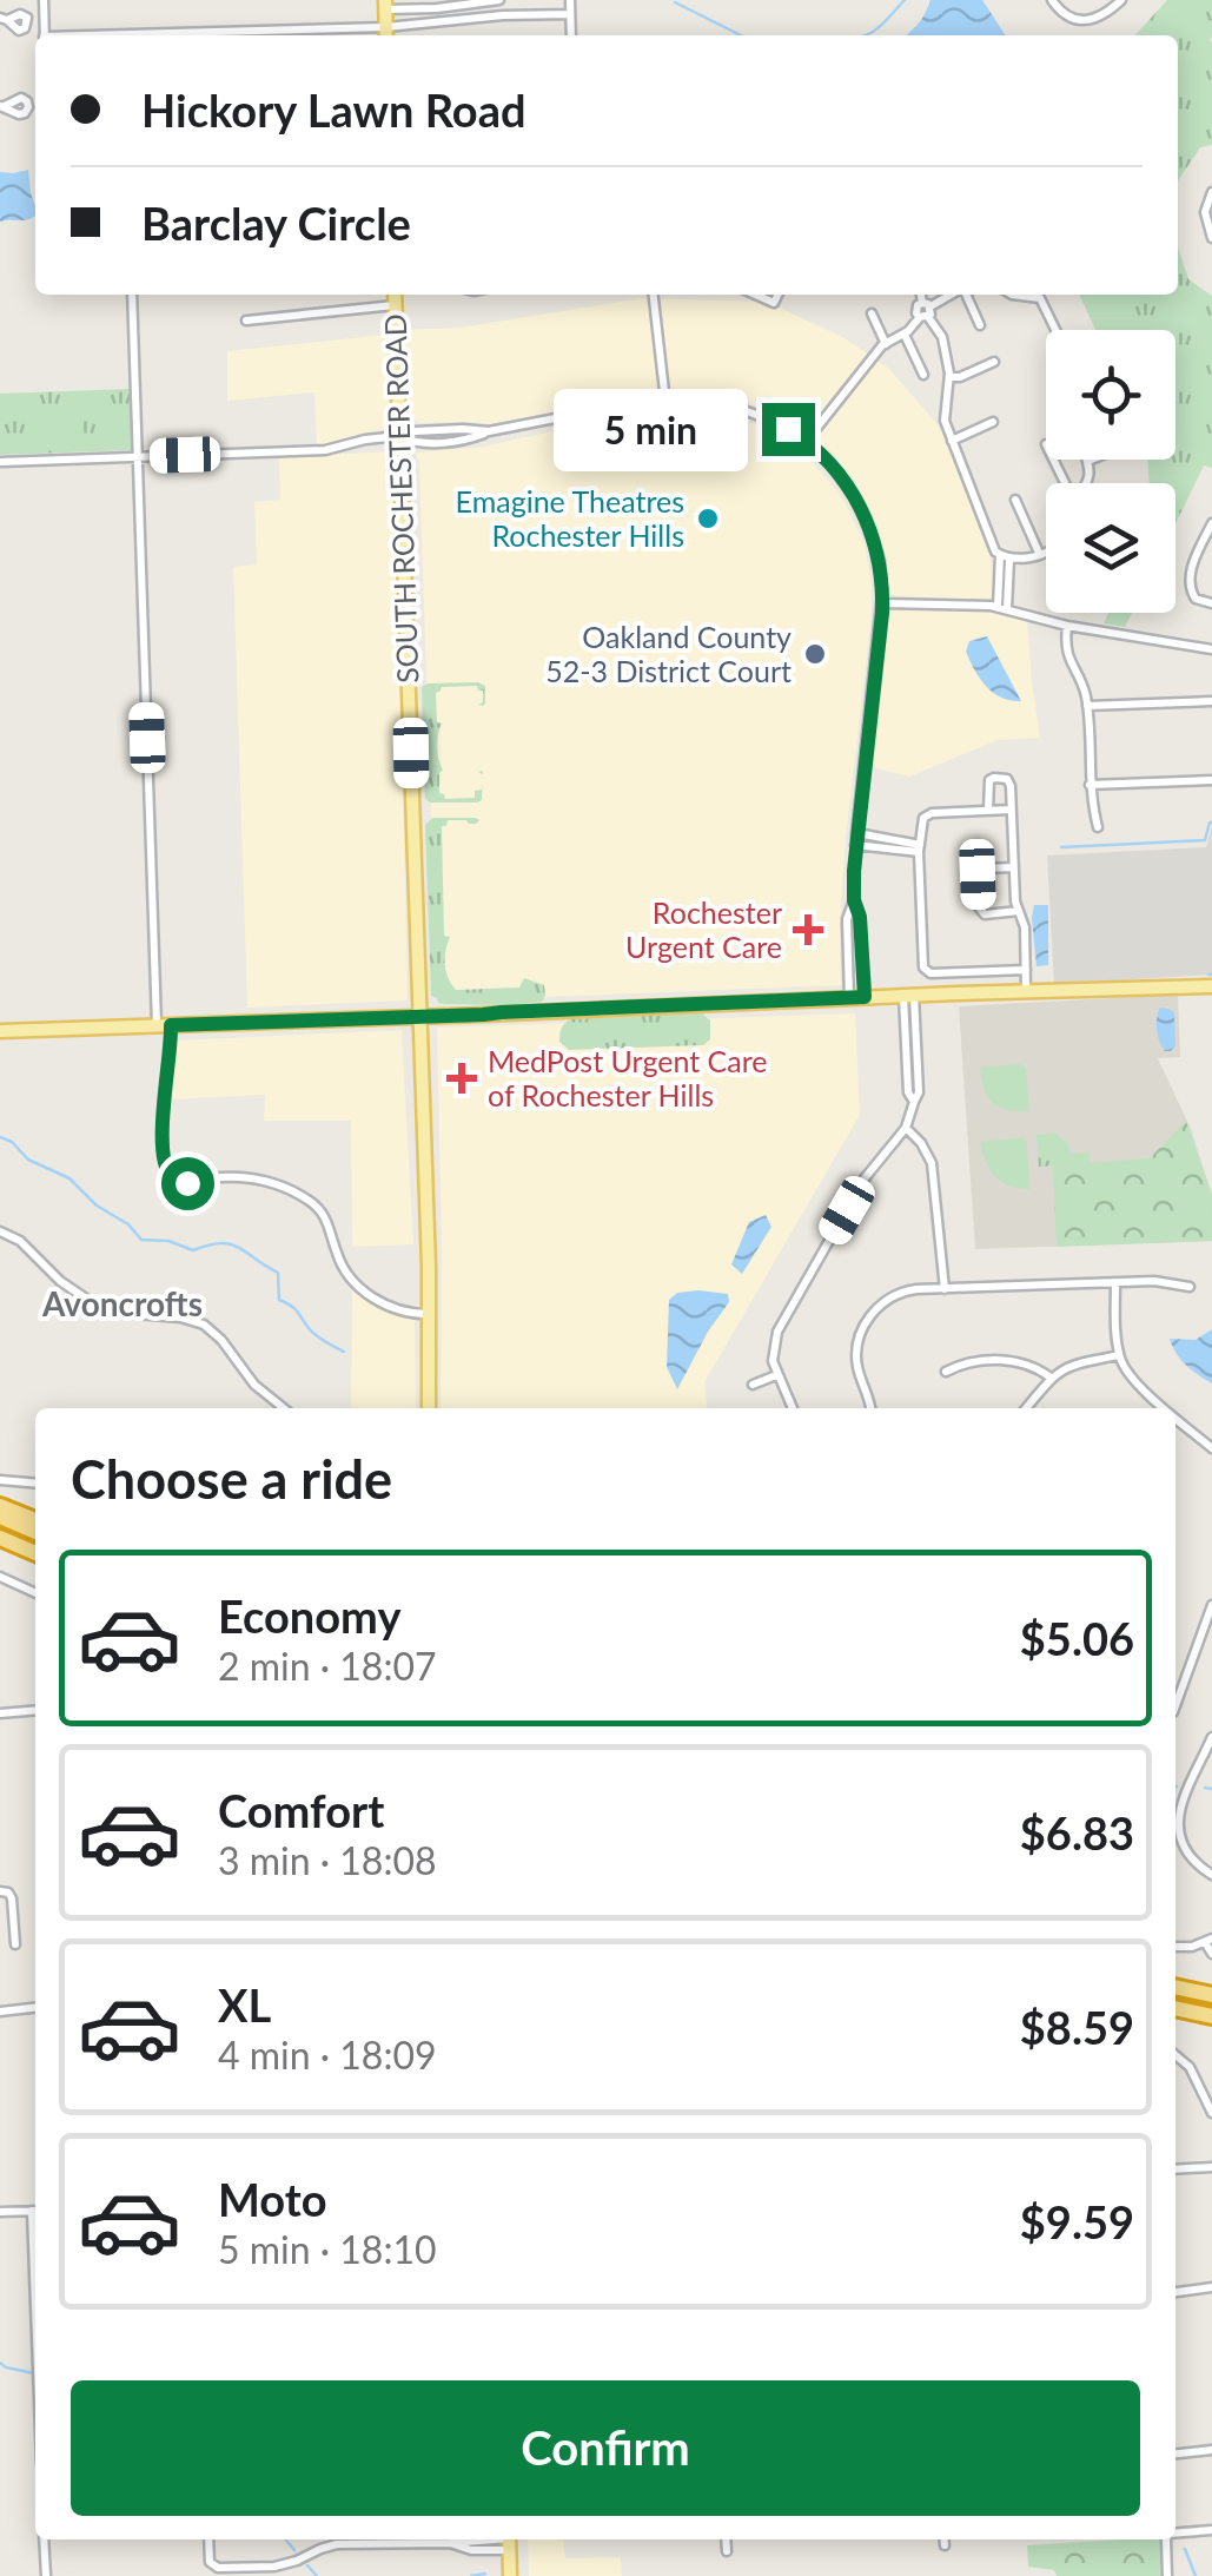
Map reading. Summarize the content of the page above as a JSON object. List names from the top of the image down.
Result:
{
  "streets": {
    "main road": ["SOUTH ROCHESTER ROAD"]
  },
  "districts": ["Avoncrofts"],
  "places": {
    "other": ["Emagine Theatres Rochester Hills", "Oakland County 52-3 District Court"],
    "health": ["Rochester Urgent Care", "MedPost Urgent Care of Rochester Hills"]
  },
  "page": {
    "banner": ["Hickory Lawn Road", "Barclay Circle"],
    "bubble": "5 min",
    "heading": "Choose a ride",
    "list": [
      {
        "name": "Economy",
        "note": "2 min · 18:07",
        "value": "$5.06"
      },
      {
        "name": "Comfort",
        "note": "3 min · 18:08",
        "value": "$6.83"
      },
      {
        "name": "XL",
        "note": "4 min · 18:09",
        "value": "$8.59"
      },
      {
        "name": "Moto",
        "note": "5 min · 18:10",
        "value": "$9.59"
      }
    ],
    "buttons": "Confirm"
  }
}
